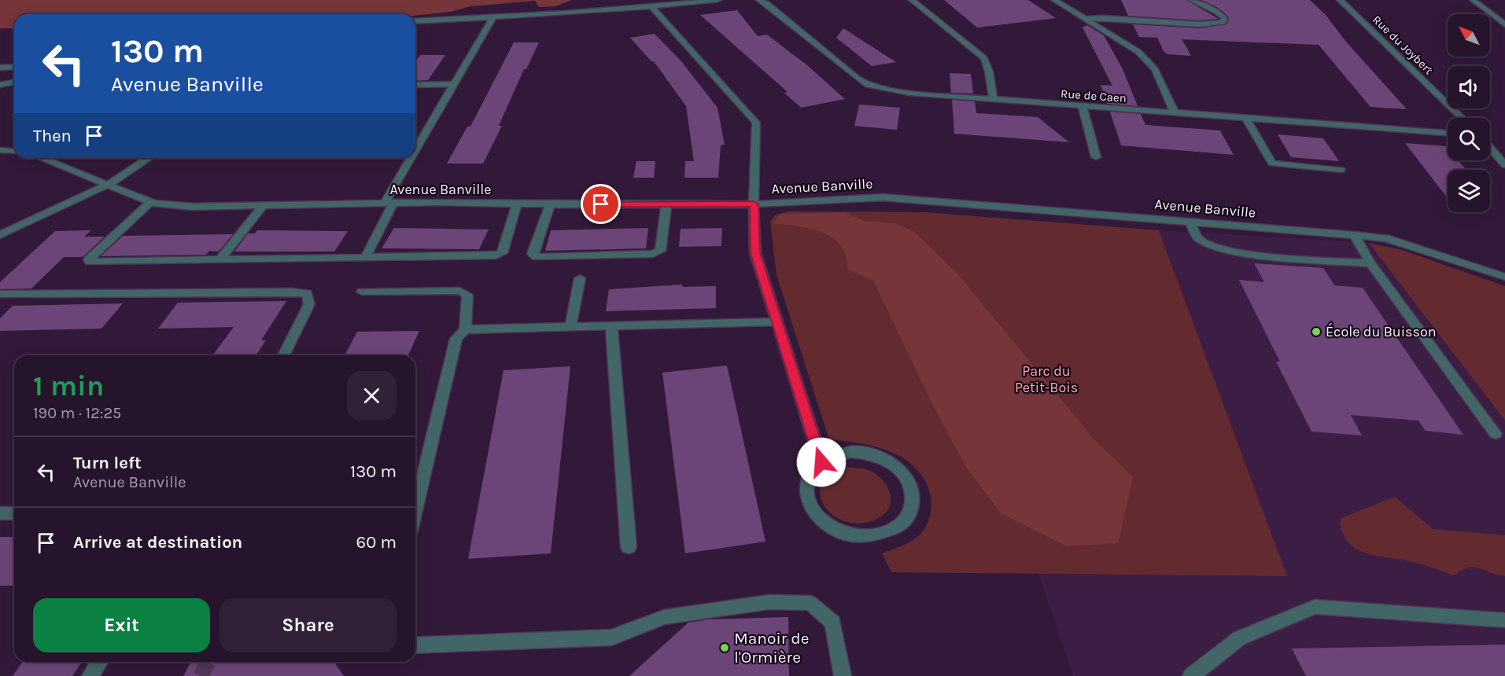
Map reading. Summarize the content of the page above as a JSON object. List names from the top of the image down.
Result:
{
  "streets": {
    "street": ["Rue du Joybert", "Rue de Caen", "Avenue Banville"]
  },
  "parks": ["Parc du Petit-Bois"],
  "places": ["École du Buisson", "Manoir de l'Ormière"],
  "north": "top left",
  "page": {
    "turn": ["130 m", "Avenue Banville"],
    "then": "Then",
    "heading": ["1 min", "190 m · 12:25"],
    "list": [
      {
        "name": "Turn left",
        "note": "Avenue Banville",
        "value": "130 m"
      },
      {
        "name": "Arrive at destination",
        "value": "60 m"
      }
    ],
    "buttons": ["Exit", "Share"]
  }
}
